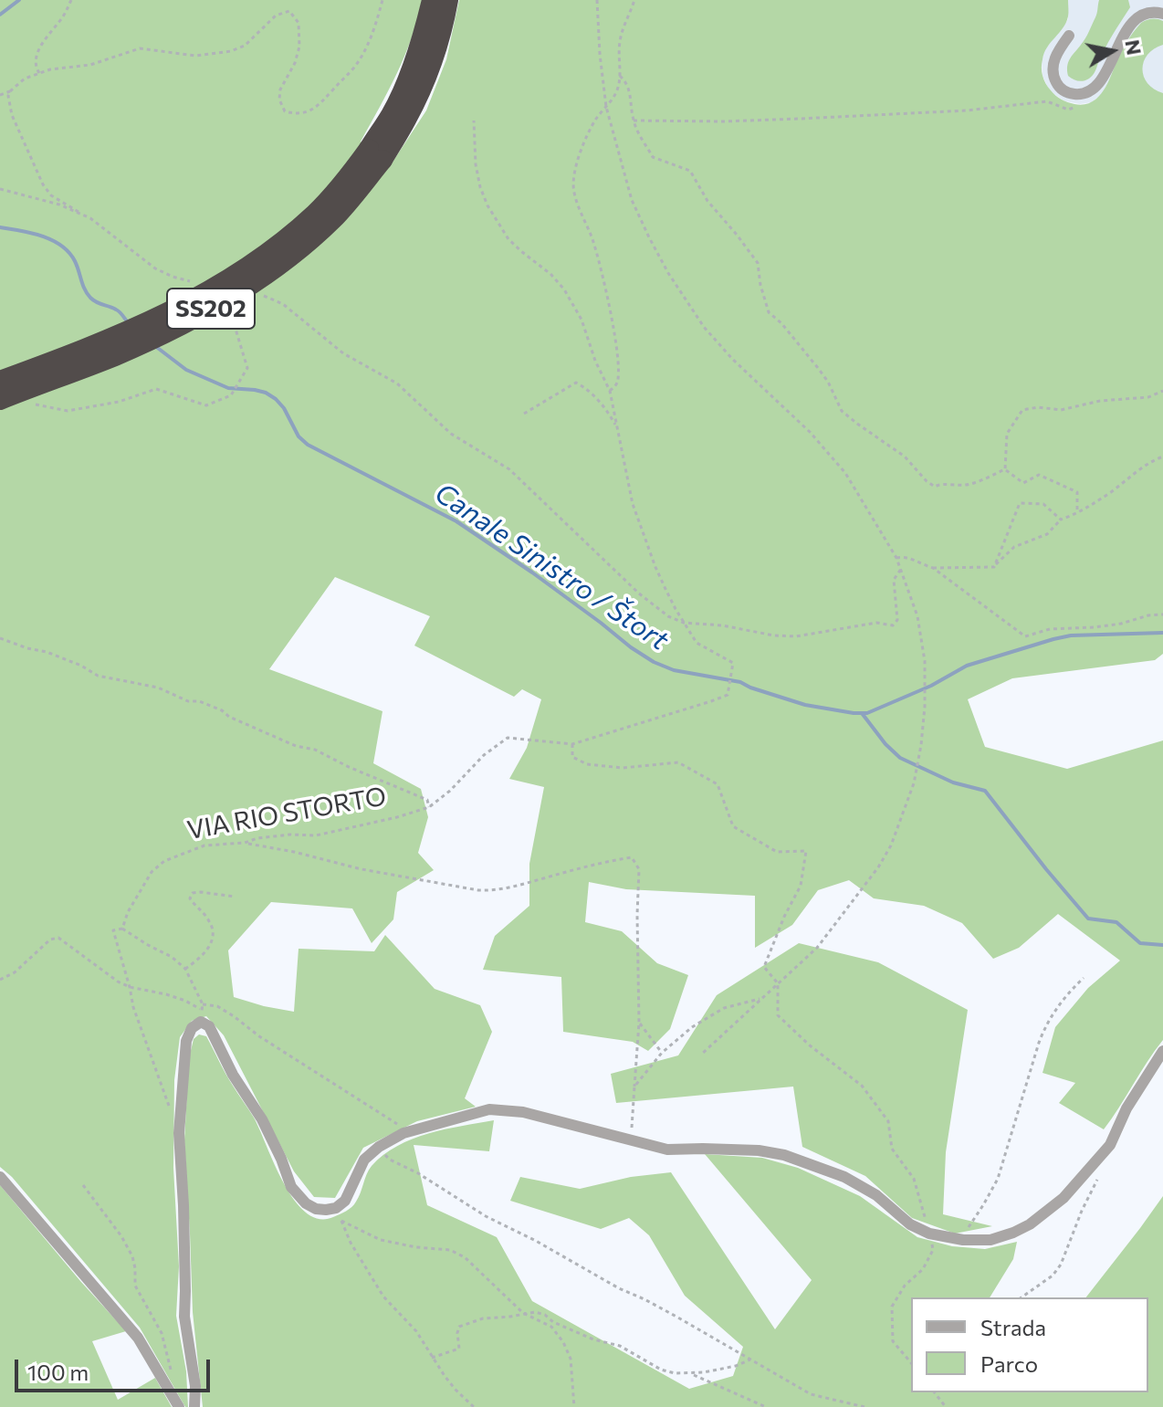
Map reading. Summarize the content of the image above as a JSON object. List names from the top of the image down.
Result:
{
  "streets": {
    "highway": ["SS202"],
    "path": ["VIA RIO STORTO"]
  },
  "water": ["Canale Sinistro / Štort"],
  "legend": ["Strada", "Parco"],
  "scale_bar": "100 m",
  "north": "right"
}
